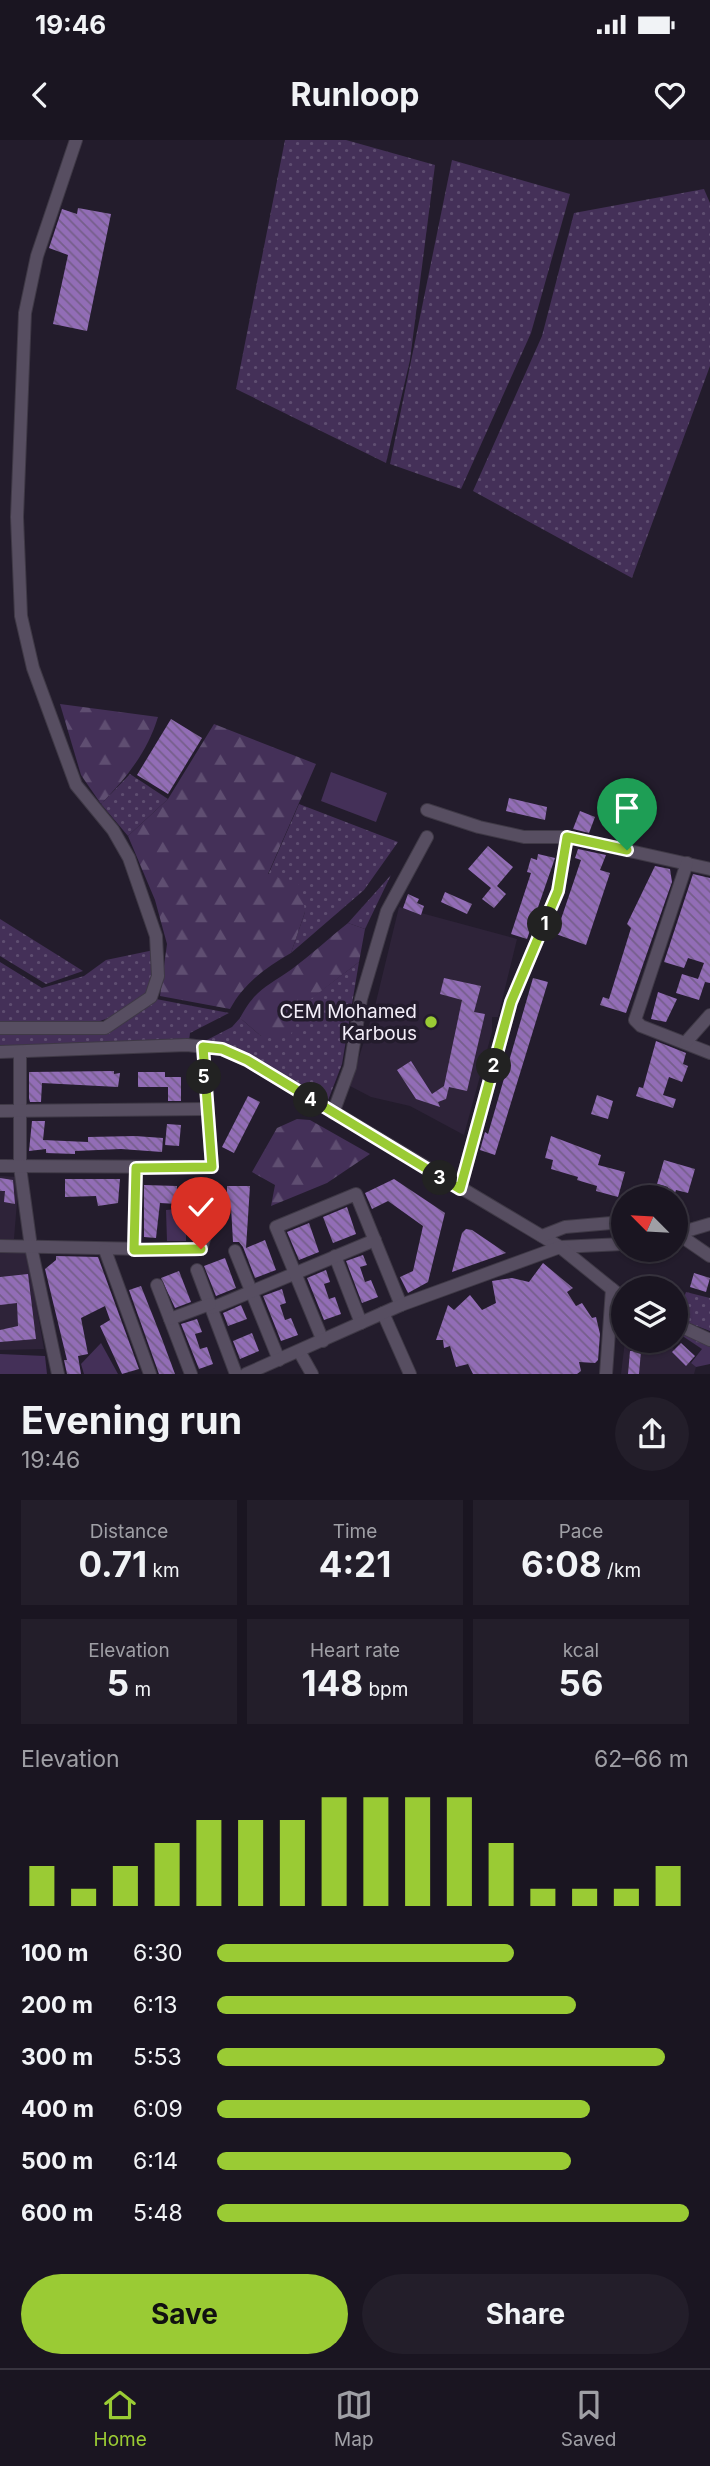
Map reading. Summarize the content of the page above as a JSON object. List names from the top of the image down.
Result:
{
  "places": ["CEM Mohamed Karbous"],
  "north": "top left",
  "page": {
    "status": "19:46",
    "header": "Runloop",
    "pins": [
      "1",
      "2",
      "5",
      "4",
      "3"
    ],
    "heading": ["Evening run", "19:46"],
    "stats": [
      ["Distance", "0.71 km"],
      ["Time", "4:21"],
      ["Pace", "6:08 /km"],
      ["Elevation", "5 m"],
      ["Heart rate", "148 bpm"],
      ["kcal", "56"]
    ],
    "chart": ["Elevation", "62–66 m"],
    "list": [
      {
        "name": "100 m",
        "note": "6:30"
      },
      {
        "name": "200 m",
        "note": "6:13"
      },
      {
        "name": "300 m",
        "note": "5:53"
      },
      {
        "name": "400 m",
        "note": "6:09"
      },
      {
        "name": "500 m",
        "note": "6:14"
      },
      {
        "name": "600 m",
        "note": "5:48"
      }
    ],
    "buttons": ["Save", "Share"],
    "tabs": ["Home", "Map", "Saved"]
  }
}
